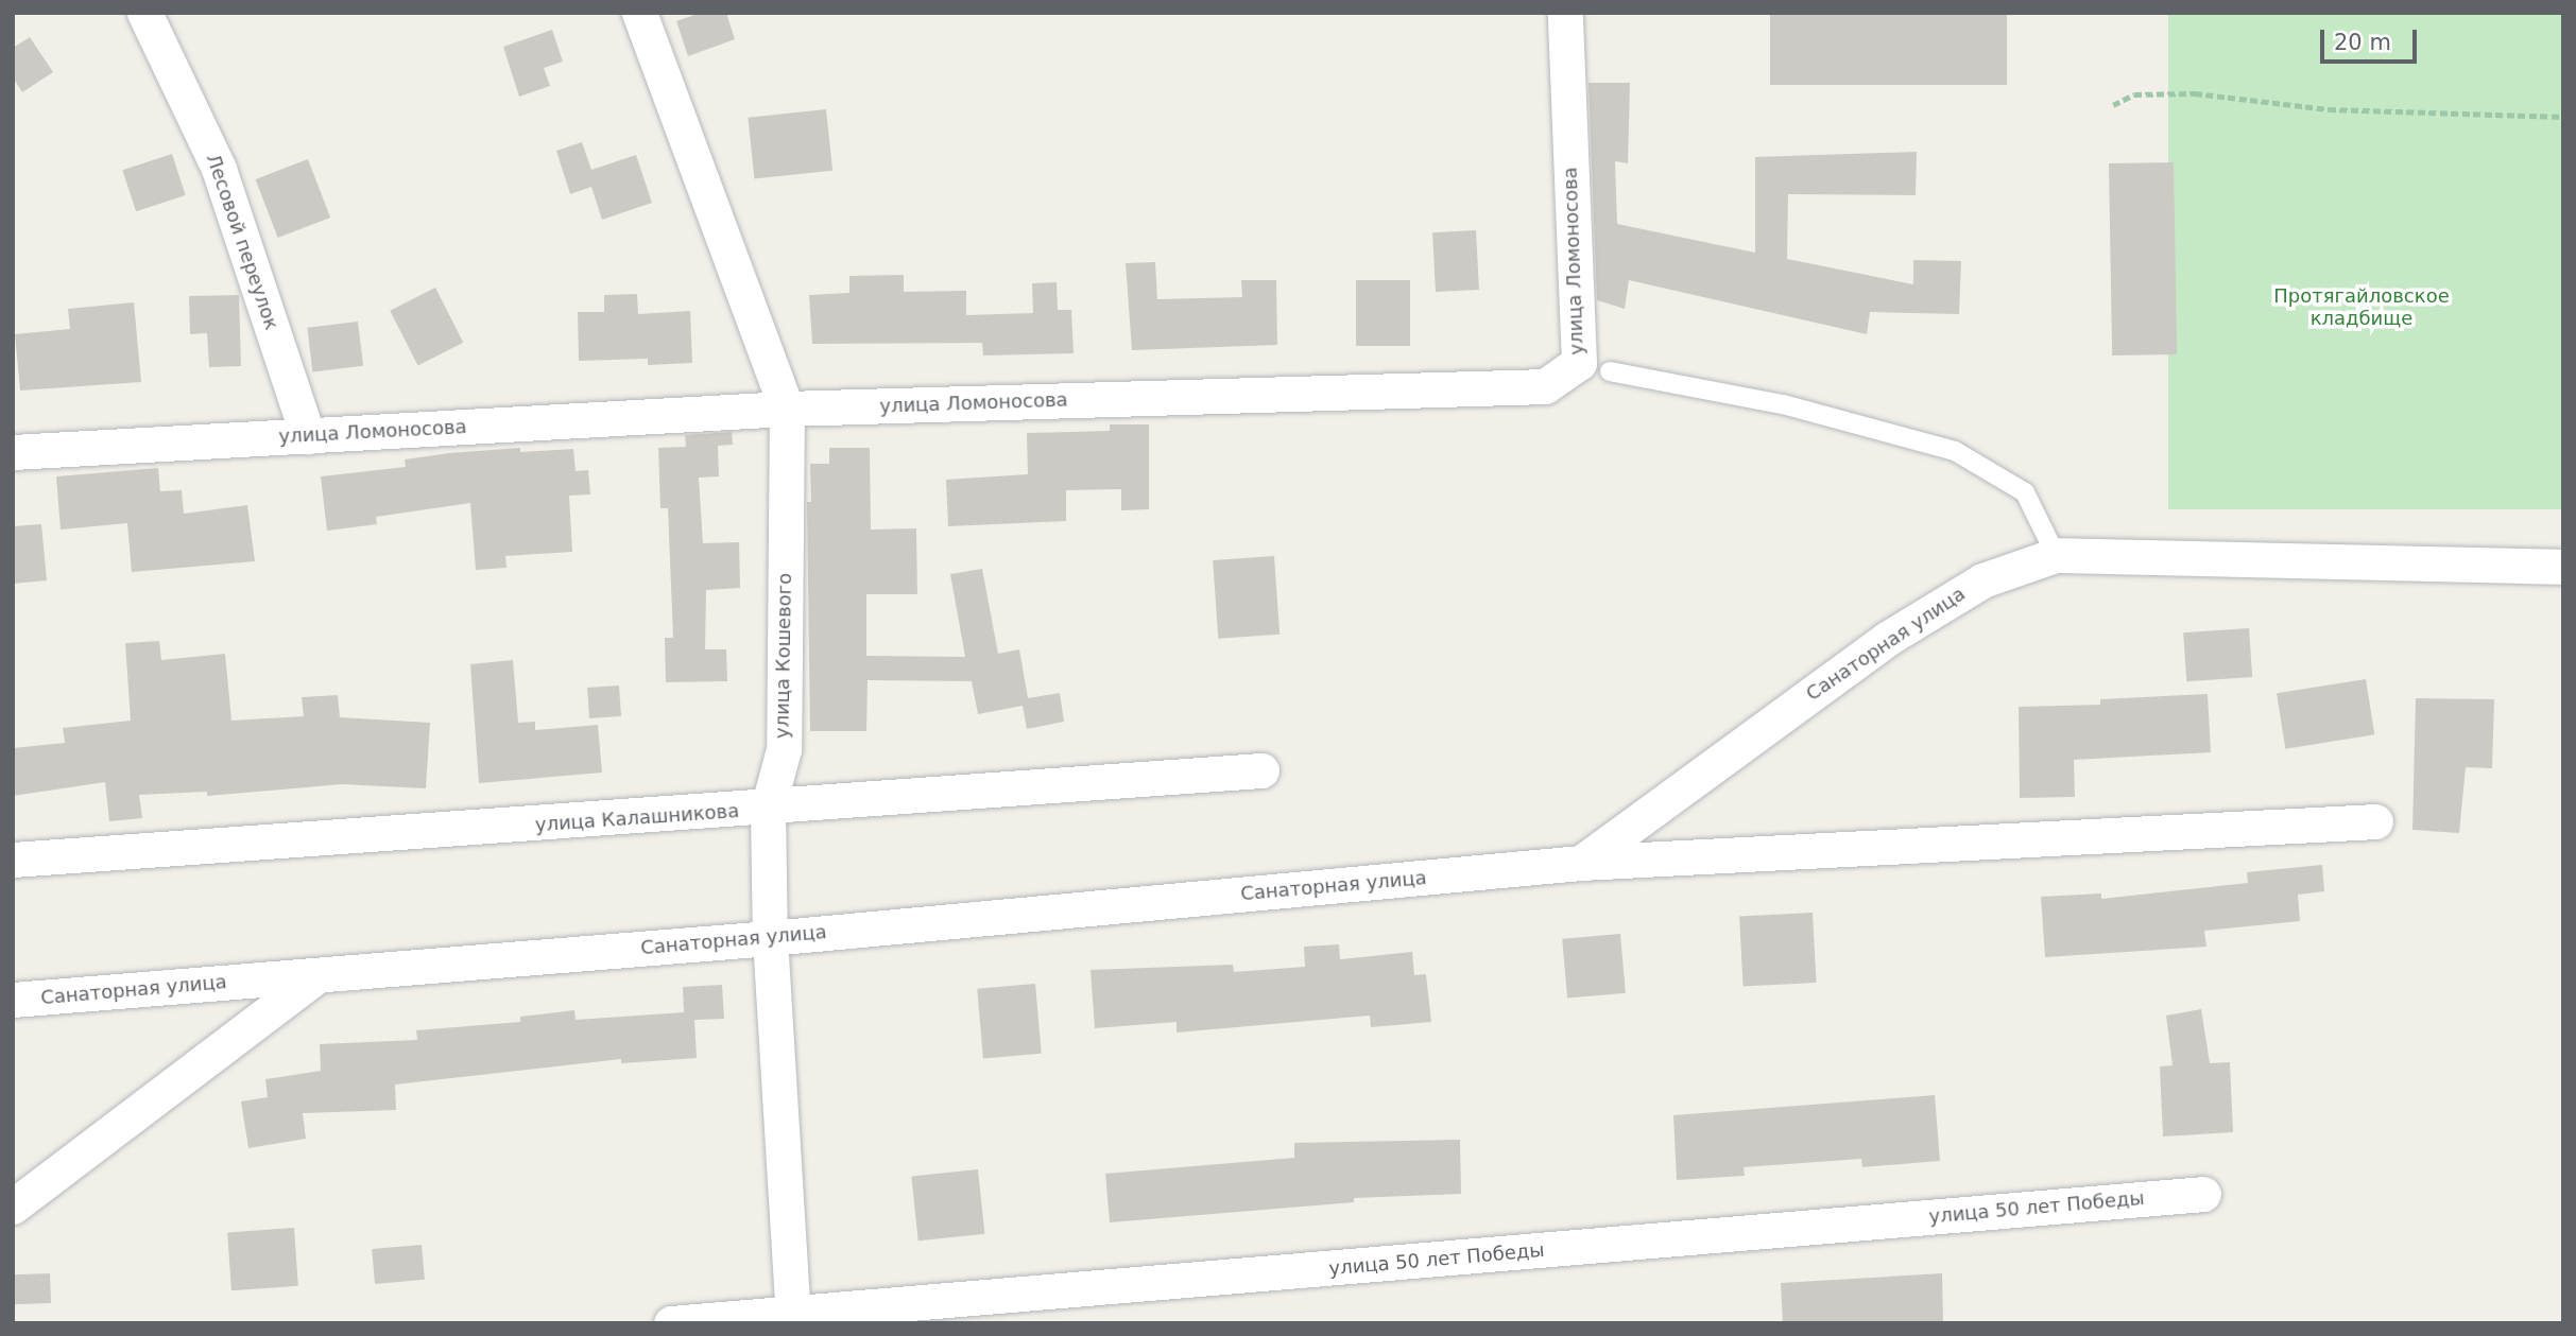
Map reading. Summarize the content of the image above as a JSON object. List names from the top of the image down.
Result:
{
  "streets": {
    "street": [
      "Лесовой переулок",
      "улица Ломоносова",
      "Санаторная улица",
      "улица Кошевого",
      "улица Калашникова",
      "улица 50 лет Победы"
    ]
  },
  "crossings": [
    ["Лесовой переулок", "улица Ломоносова"],
    ["улица Ломоносова", "улица Кошевого"],
    ["Санаторная улица", "улица Кошевого"],
    ["улица Кошевого", "улица Калашникова"],
    ["улица Кошевого", "улица 50 лет Победы"]
  ],
  "parks": ["Протягайловское кладбище"],
  "scale_bar": "20 m"
}
